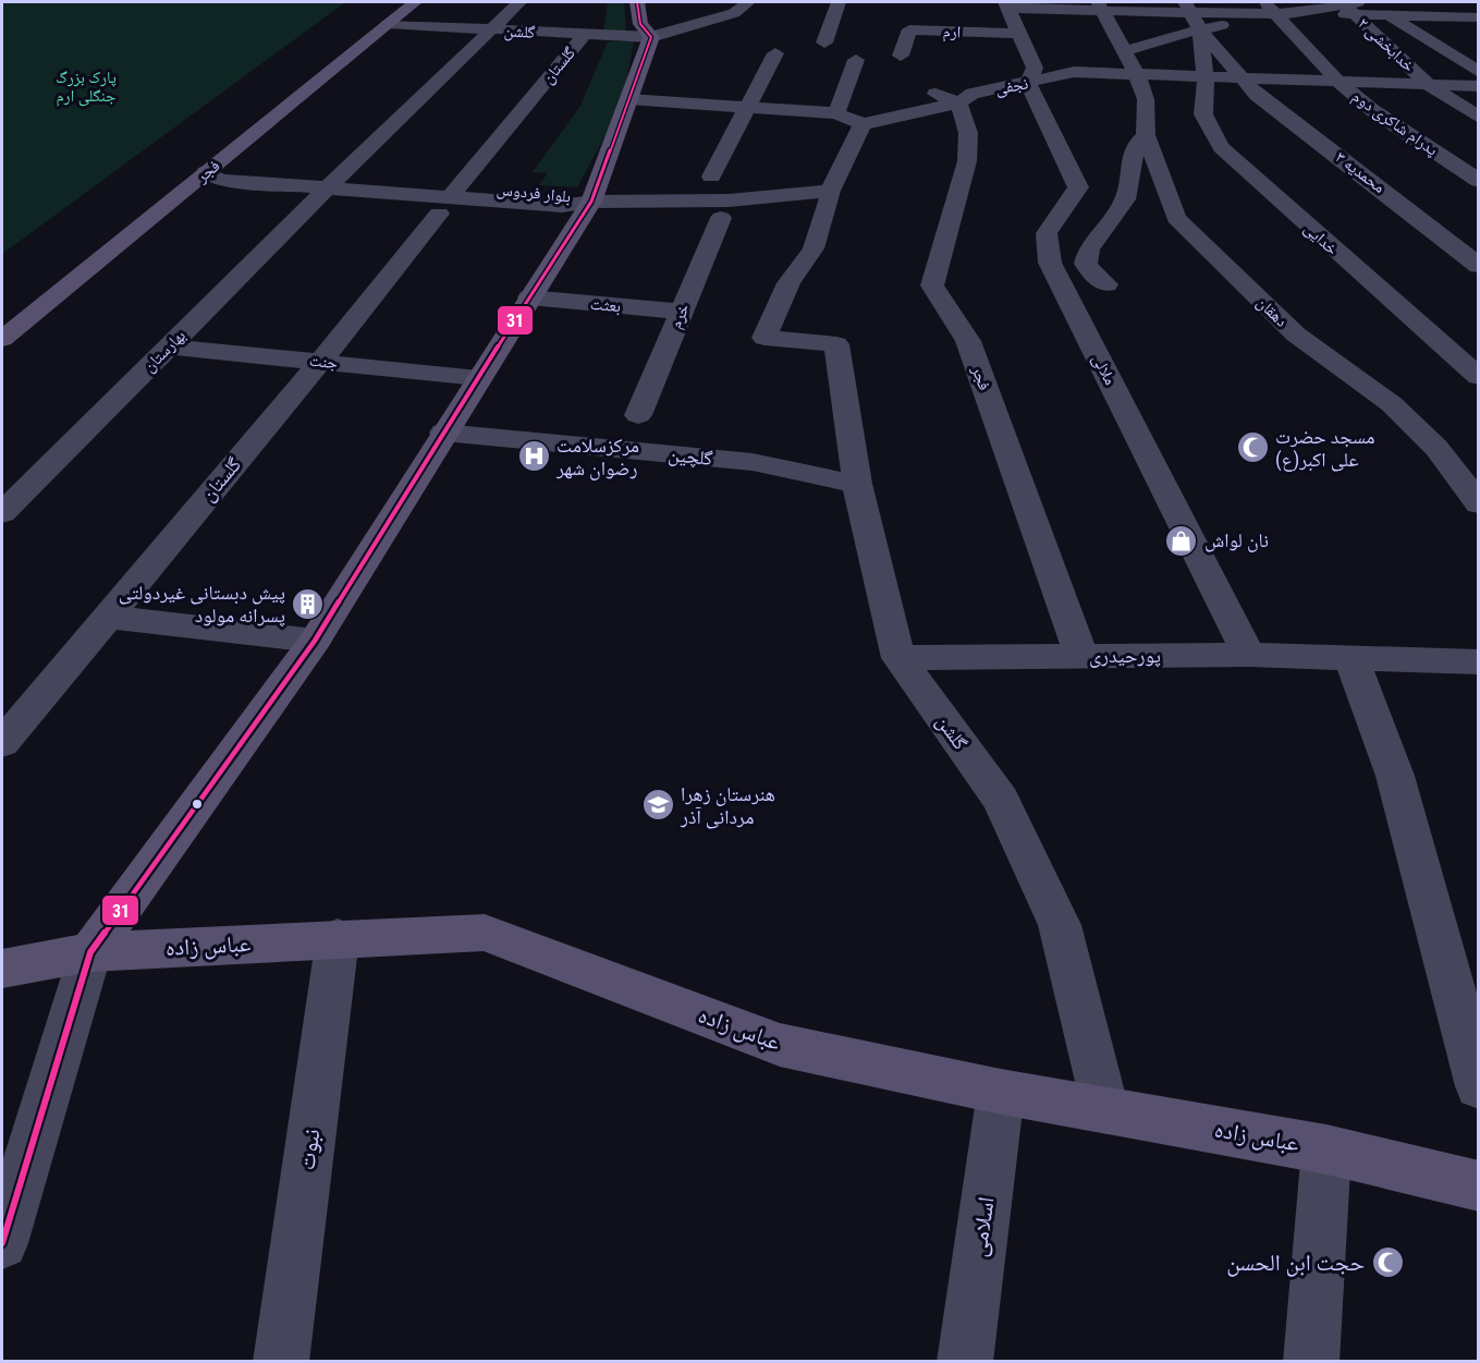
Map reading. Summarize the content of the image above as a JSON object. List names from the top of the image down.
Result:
{
  "streets": {
    "main road": ["فجر", "عباس زاده"],
    "street": [
      "گلشن",
      "ارم",
      "خدابخشی ۲",
      "گلستان",
      "نجفی",
      "پدرام شاکری دوم",
      "محمدیه ۳",
      "بلوار فردوس",
      "خدایی",
      "بعثت",
      "دهقان",
      "خرم",
      "بهارستان",
      "جنت",
      "ملالی",
      "گلچین",
      "پورحیدری",
      "نبوت",
      "اسلامی"
    ]
  },
  "crossings": [
    ["گلشن", "گلستان"],
    ["گلشن", "فجر"],
    ["گلشن", "بهارستان"],
    ["گلشن", "گلچین"],
    ["گلشن", "پورحیدری"],
    ["گلشن", "عباس زاده"],
    ["خدابخشی ۲", "نجفی"],
    ["گلستان", "بلوار فردوس"],
    ["گلستان", "جنت"],
    ["نجفی", "پدرام شاکری دوم"],
    ["نجفی", "فجر"],
    ["نجفی", "محمدیه ۳"],
    ["نجفی", "خدایی"],
    ["نجفی", "دهقان"],
    ["نجفی", "ملالی"],
    ["فجر", "بلوار فردوس"],
    ["فجر", "پورحیدری"],
    ["محمدیه ۳", "خدایی"],
    ["بلوار فردوس", "بهارستان"],
    ["بعثت", "خرم"],
    ["بهارستان", "جنت"],
    ["ملالی", "پورحیدری"],
    ["عباس زاده", "نبوت"],
    ["عباس زاده", "اسلامی"]
  ],
  "parks": ["پارک بزرگ جنگلی ارم"],
  "places": {
    "mosque": ["مسجد حضرت علی اکبر(ع)", "حجت ابن الحسن"],
    "hospital": ["مرکزسلامت رضوان شهر"],
    "shop": ["نان لواش"],
    "building": ["پیش دبستانی غیردولتی پسرانه مولود"],
    "school or university": ["هنرستان زهرا مردانی آذر"]
  },
  "lines": ["transit line 31"]
}
